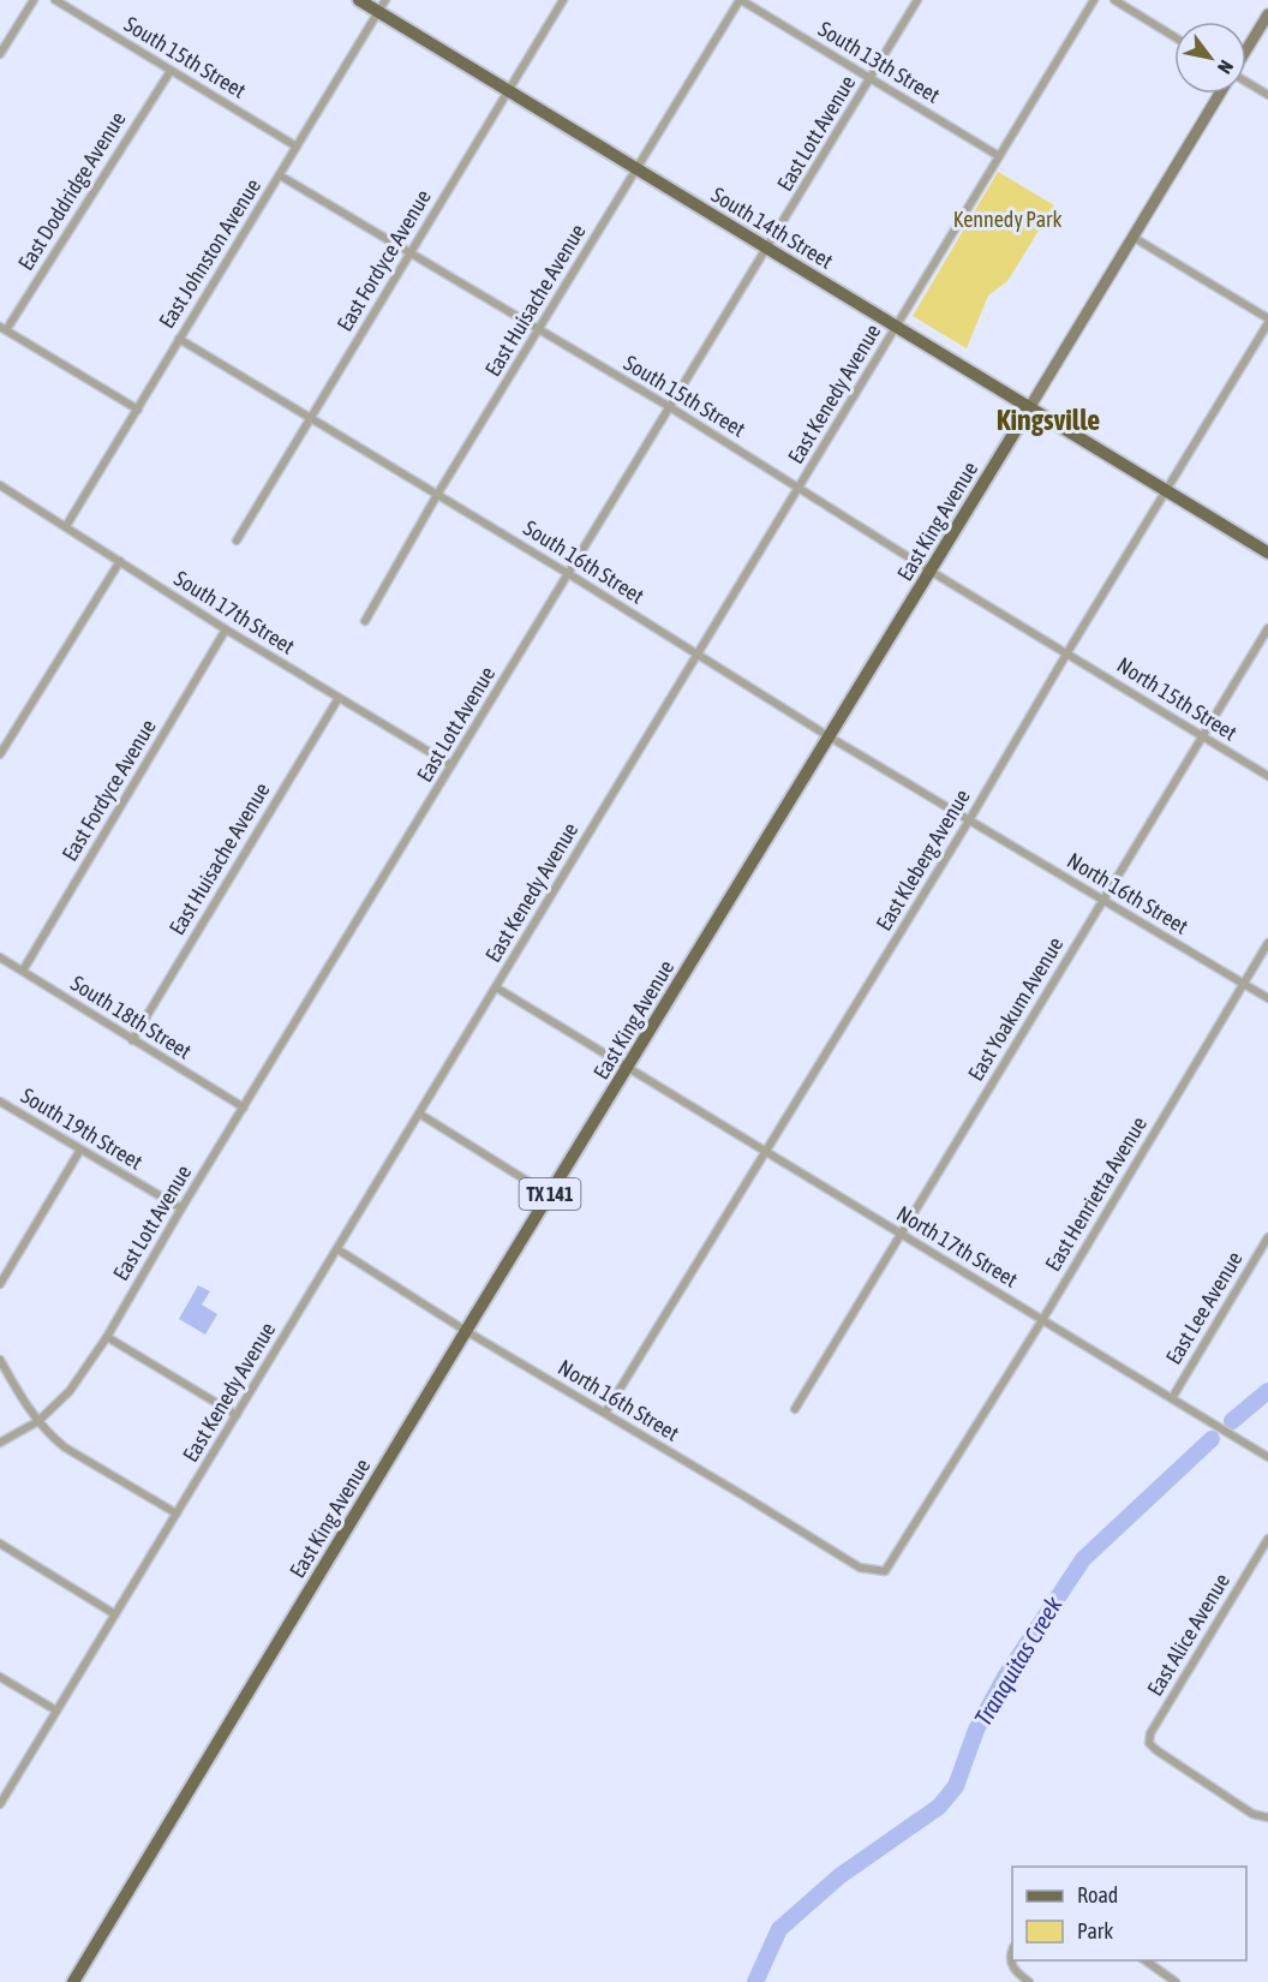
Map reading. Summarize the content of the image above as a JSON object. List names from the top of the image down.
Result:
{
  "streets": {
    "main road": ["South 14th Street", "East King Avenue", "TX 141"],
    "street": [
      "South 15th Street",
      "South 13th Street",
      "East Lott Avenue",
      "East Doddridge Avenue",
      "East Johnston Avenue",
      "East Fordyce Avenue",
      "East Huisache Avenue",
      "East Kenedy Avenue",
      "South 16th Street",
      "South 17th Street",
      "North 15th Street",
      "East Kleberg Avenue",
      "North 16th Street",
      "East Yoakum Avenue",
      "South 18th Street",
      "South 19th Street",
      "East Henrietta Avenue",
      "North 17th Street",
      "East Lee Avenue",
      "East Alice Avenue"
    ]
  },
  "crossings": [
    ["South 15th Street", "East Lott Avenue"],
    ["South 15th Street", "East Doddridge Avenue"],
    ["South 15th Street", "East Johnston Avenue"],
    ["South 15th Street", "East Fordyce Avenue"],
    ["South 15th Street", "East Huisache Avenue"],
    ["South 15th Street", "East Kenedy Avenue"],
    ["South 15th Street", "East King Avenue"],
    ["South 15th Street", "North 15th Street"],
    ["South 15th Street", "East Kleberg Avenue"],
    ["South 13th Street", "East Lott Avenue"],
    ["South 13th Street", "East Huisache Avenue"],
    ["South 13th Street", "East Kenedy Avenue"],
    ["East Lott Avenue", "South 14th Street"],
    ["East Lott Avenue", "South 16th Street"],
    ["East Lott Avenue", "South 17th Street"],
    ["East Lott Avenue", "South 18th Street"],
    ["East Lott Avenue", "South 19th Street"],
    ["South 14th Street", "East Johnston Avenue"],
    ["South 14th Street", "East Fordyce Avenue"],
    ["South 14th Street", "East Huisache Avenue"],
    ["South 14th Street", "East Kenedy Avenue"],
    ["South 14th Street", "East King Avenue"],
    ["South 14th Street", "East Kleberg Avenue"],
    ["East Johnston Avenue", "South 16th Street"],
    ["East Johnston Avenue", "South 17th Street"],
    ["East Fordyce Avenue", "South 16th Street"],
    ["East Fordyce Avenue", "South 17th Street"],
    ["East Fordyce Avenue", "South 18th Street"],
    ["East Huisache Avenue", "South 16th Street"],
    ["East Huisache Avenue", "South 17th Street"],
    ["East Huisache Avenue", "South 18th Street"],
    ["East Kenedy Avenue", "South 16th Street"],
    ["East Kenedy Avenue", "North 16th Street"],
    ["East King Avenue", "South 16th Street"],
    ["East King Avenue", "North 16th Street"],
    ["East King Avenue", "North 17th Street"],
    ["South 16th Street", "East Kleberg Avenue"],
    ["South 16th Street", "North 16th Street"],
    ["North 15th Street", "East Kleberg Avenue"],
    ["North 15th Street", "East Yoakum Avenue"],
    ["East Kleberg Avenue", "North 16th Street"],
    ["East Kleberg Avenue", "North 17th Street"],
    ["North 16th Street", "East Yoakum Avenue"],
    ["North 16th Street", "East Henrietta Avenue"],
    ["East Yoakum Avenue", "North 17th Street"],
    ["East Henrietta Avenue", "North 17th Street"],
    ["North 17th Street", "East Lee Avenue"]
  ],
  "districts": ["Kingsville"],
  "water": ["Tranquitas Creek"],
  "parks": ["Kennedy Park"],
  "legend": ["Road", "Park"],
  "north": "bottom right"
}
